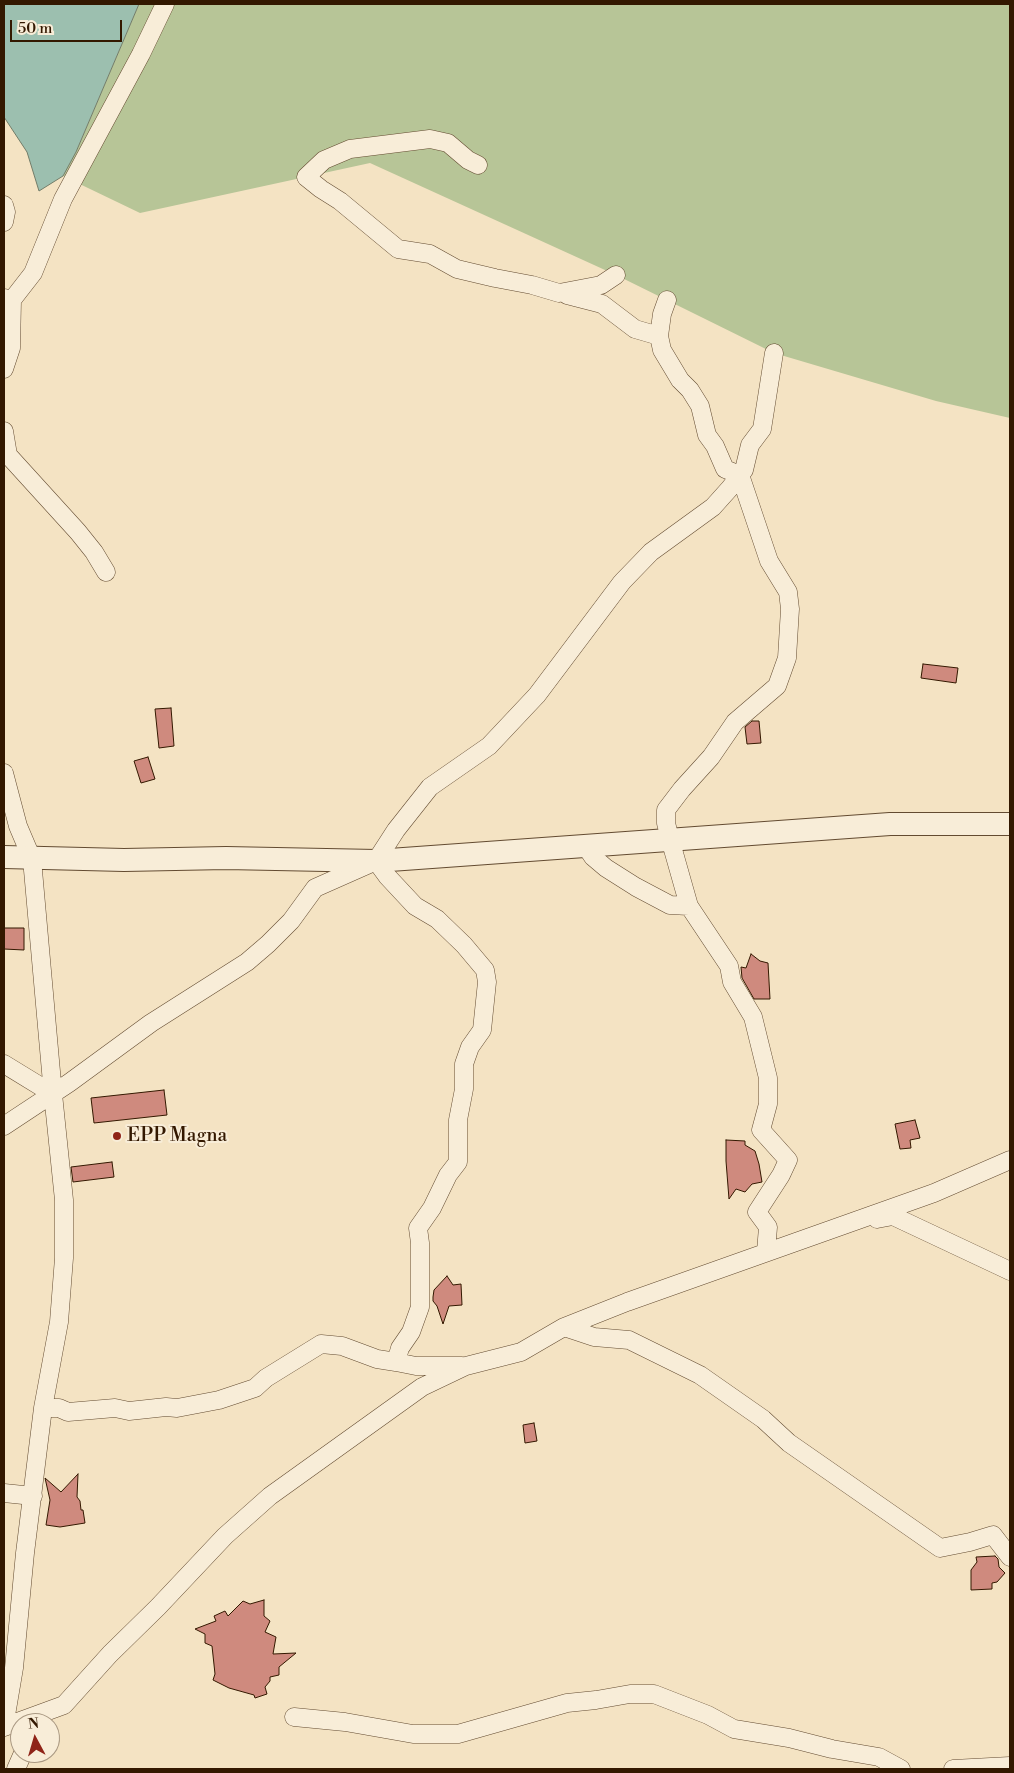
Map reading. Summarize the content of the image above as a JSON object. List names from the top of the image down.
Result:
{
  "places": ["EPP Magna"],
  "scale_bar": "50 m",
  "north": "top"
}
